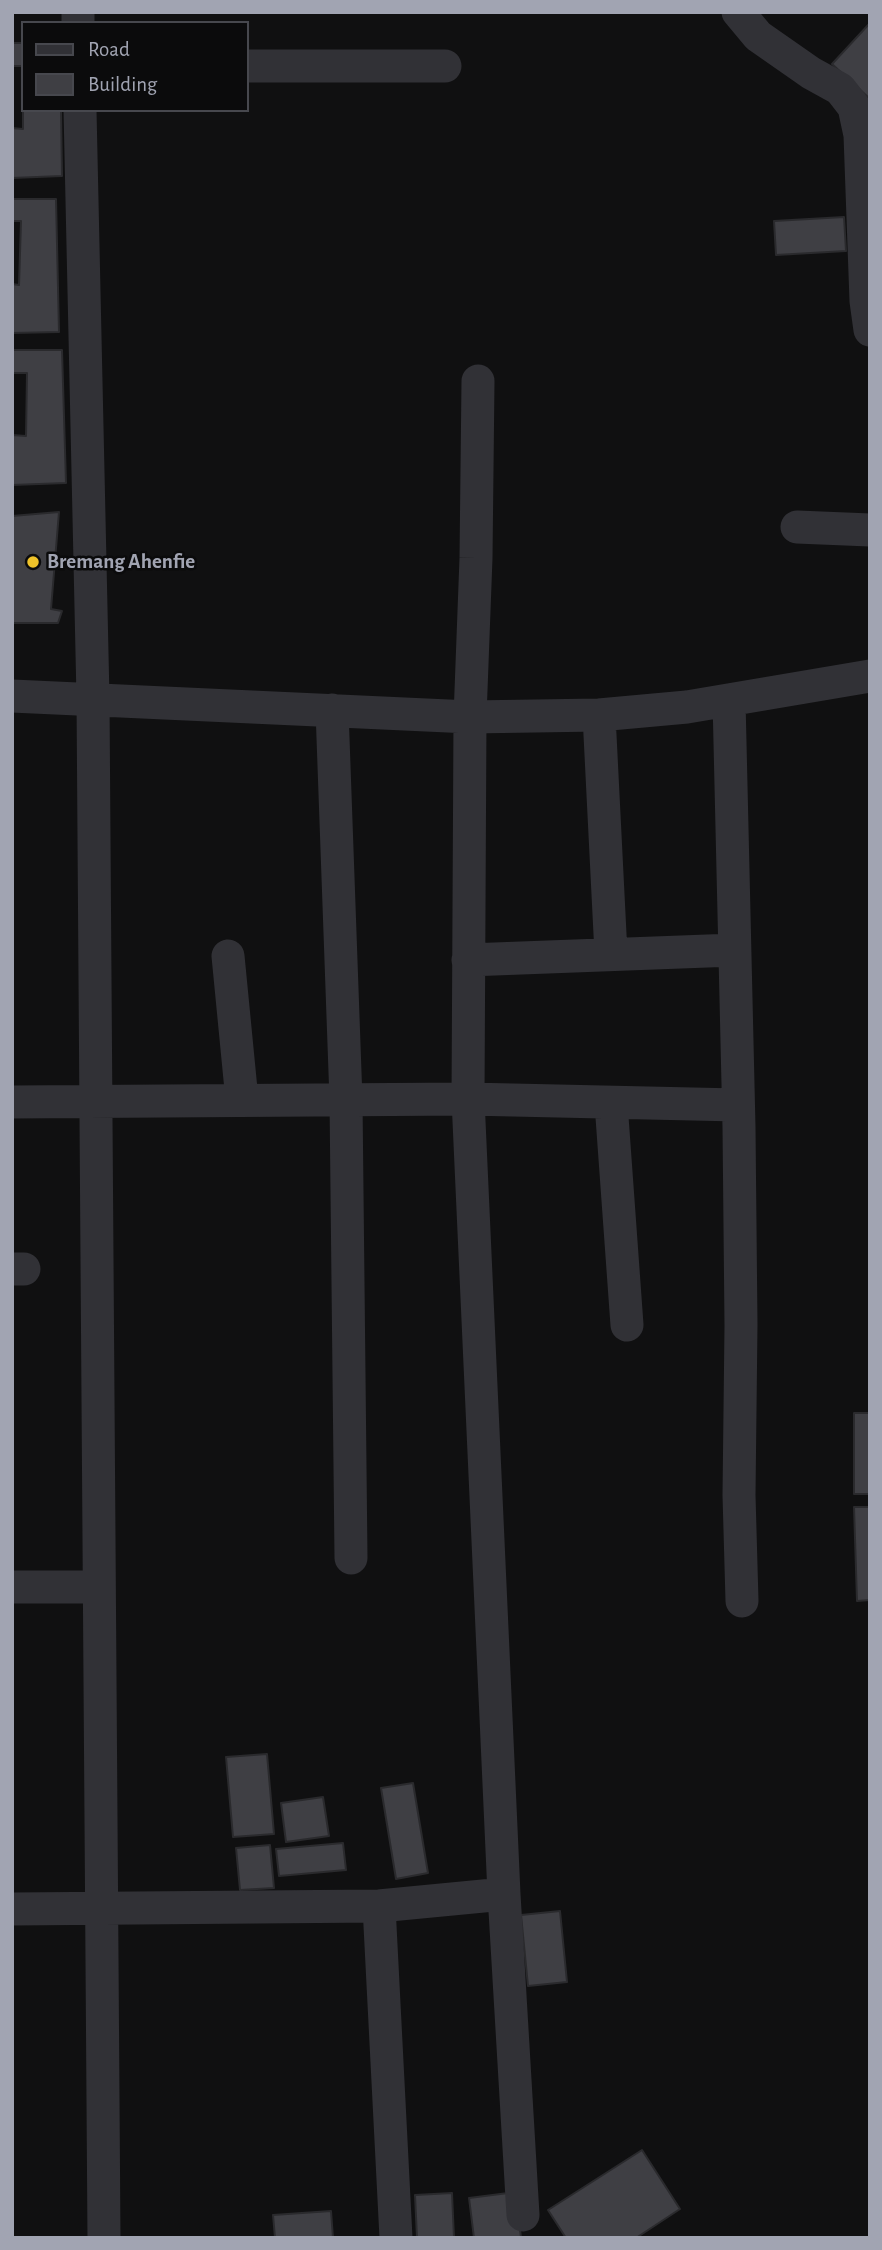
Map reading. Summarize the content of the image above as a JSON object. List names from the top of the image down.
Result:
{
  "places": ["Bremang Ahenfie"],
  "legend": ["Road", "Building"]
}
